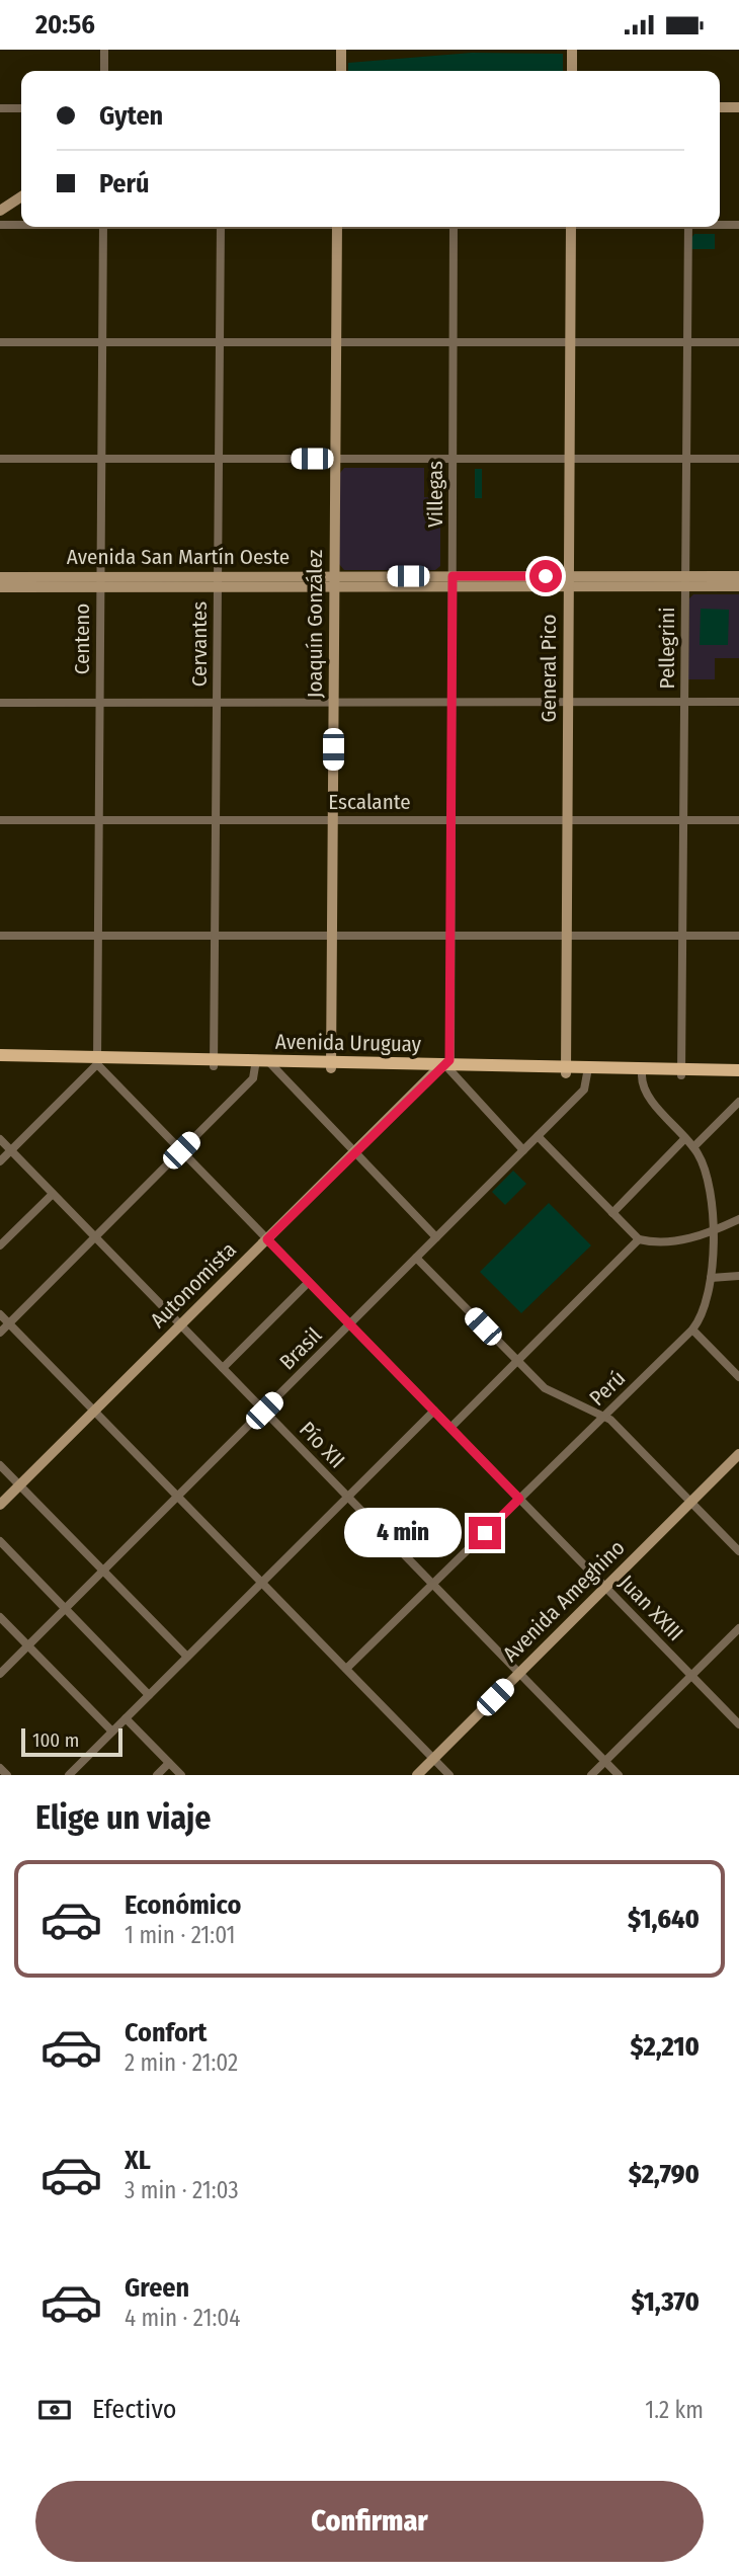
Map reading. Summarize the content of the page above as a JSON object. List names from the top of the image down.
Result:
{
  "streets": {
    "main road": [
      "Avenida San Martín Oeste",
      "Joaquín González",
      "General Pico",
      "Avenida Uruguay",
      "Autonomista",
      "Avenida Ameghino"
    ],
    "street": [
      "Villegas",
      "Centeno",
      "Cervantes",
      "Pellegrini",
      "Escalante",
      "Brasil",
      "Perú",
      "Pío XII",
      "Juan XXIII"
    ]
  },
  "crossings": [
    ["Villegas", "Avenida San Martín Oeste"],
    ["Villegas", "Escalante"],
    ["Villegas", "Avenida Uruguay"],
    ["Villegas", "Autonomista"],
    ["Avenida San Martín Oeste", "Joaquín González"],
    ["Avenida San Martín Oeste", "Centeno"],
    ["Avenida San Martín Oeste", "Cervantes"],
    ["Avenida San Martín Oeste", "Pellegrini"],
    ["Avenida San Martín Oeste", "General Pico"],
    ["Joaquín González", "Escalante"],
    ["Joaquín González", "Avenida Uruguay"],
    ["Centeno", "Escalante"],
    ["Centeno", "Avenida Uruguay"],
    ["Centeno", "Juan XXIII"],
    ["Cervantes", "Escalante"],
    ["Cervantes", "Avenida Uruguay"],
    ["Pellegrini", "Escalante"],
    ["Pellegrini", "Avenida Uruguay"],
    ["General Pico", "Escalante"],
    ["General Pico", "Avenida Uruguay"],
    ["Avenida Uruguay", "Autonomista"],
    ["Avenida Uruguay", "Brasil"],
    ["Avenida Uruguay", "Perú"],
    ["Avenida Uruguay", "Juan XXIII"],
    ["Autonomista", "Pío XII"],
    ["Autonomista", "Juan XXIII"],
    ["Brasil", "Pío XII"],
    ["Brasil", "Juan XXIII"],
    ["Perú", "Pío XII"],
    ["Perú", "Juan XXIII"],
    ["Pío XII", "Avenida Ameghino"],
    ["Avenida Ameghino", "Juan XXIII"]
  ],
  "scale_bar": "100 m",
  "page": {
    "status": "20:56",
    "banner": ["Gyten", "Perú"],
    "bubble": "4 min",
    "scale": "100 m",
    "heading": "Elige un viaje",
    "list": [
      {
        "name": "Económico",
        "note": "1 min · 21:01",
        "value": "$1,640"
      },
      {
        "name": "Confort",
        "note": "2 min · 21:02",
        "value": "$2,210"
      },
      {
        "name": "XL",
        "note": "3 min · 21:03",
        "value": "$2,790"
      },
      {
        "name": "Green",
        "note": "4 min · 21:04",
        "value": "$1,370"
      }
    ],
    "pay": ["Efectivo", "1.2 km"],
    "buttons": "Confirmar"
  }
}
